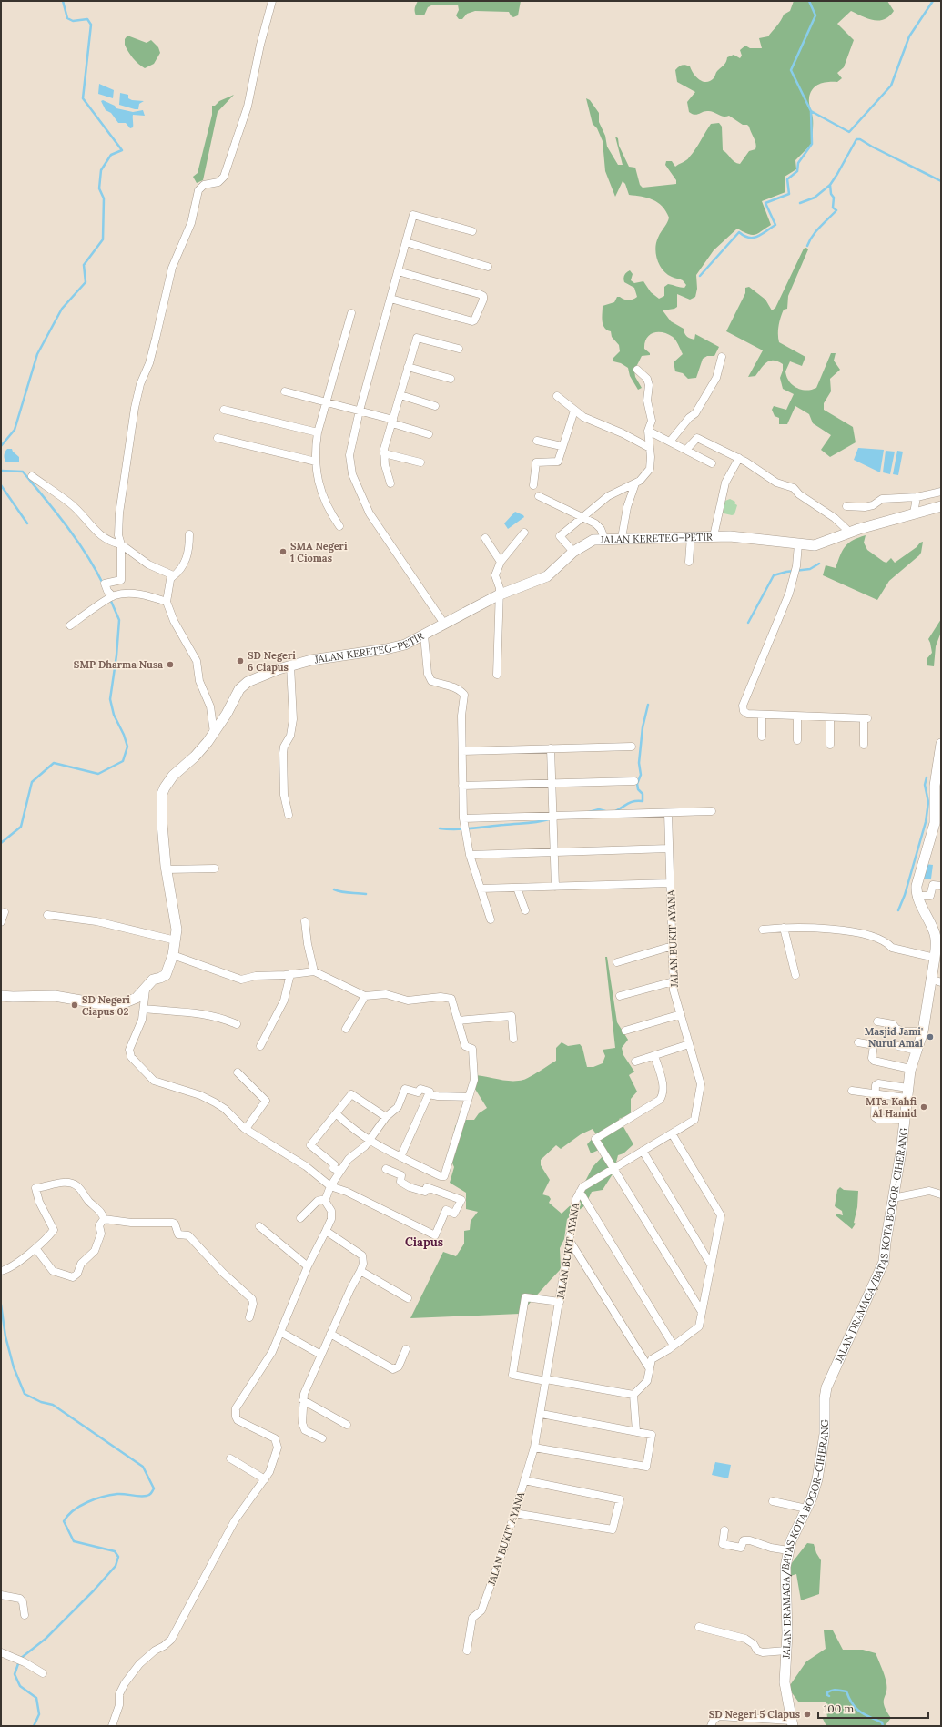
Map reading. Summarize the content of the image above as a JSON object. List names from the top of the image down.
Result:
{
  "streets": {
    "street": ["JALAN KERETEG–PETIR", "JALAN BUKIT AYANA", "JALAN DRAMAGA/BATAS KOTA BOGOR–CIHERANG"]
  },
  "districts": ["Ciapus"],
  "places": [
    "SMA Negeri 1 Ciomas",
    "SD Negeri 6 Ciapus",
    "SMP Dharma Nusa",
    "SD Negeri Ciapus 02",
    "Masjid Jami' Nurul Amal",
    "MTs. Kahfi Al Hamid",
    "SD Negeri 5 Ciapus"
  ],
  "scale_bar": "100 m"
}
